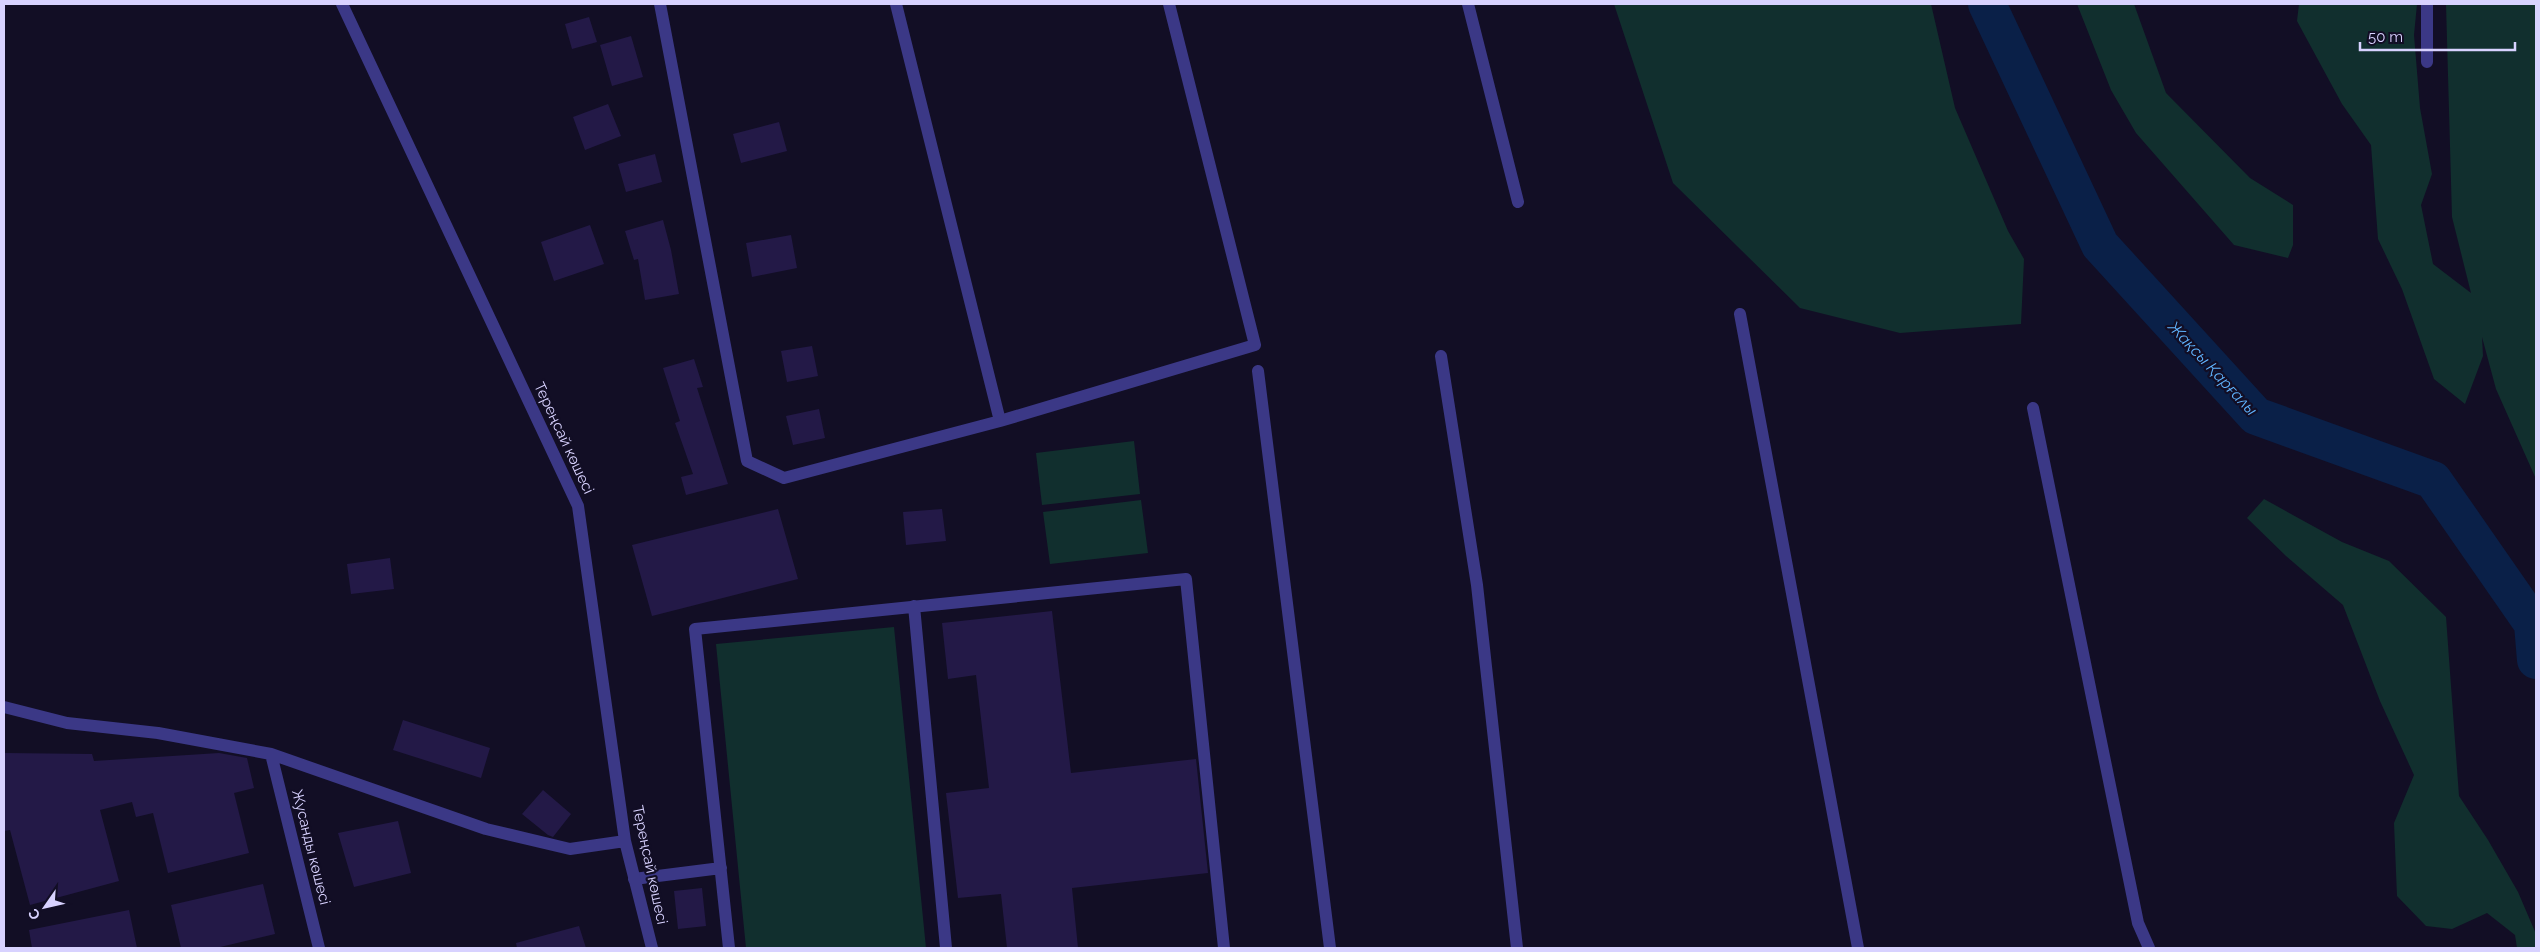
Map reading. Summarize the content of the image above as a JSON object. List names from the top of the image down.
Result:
{
  "streets": {
    "street": ["Тереңсай көшесі", "Жусанды көшесі"]
  },
  "water": ["Жақсы Қарғалы"],
  "scale_bar": "50 m",
  "north": "bottom left"
}
